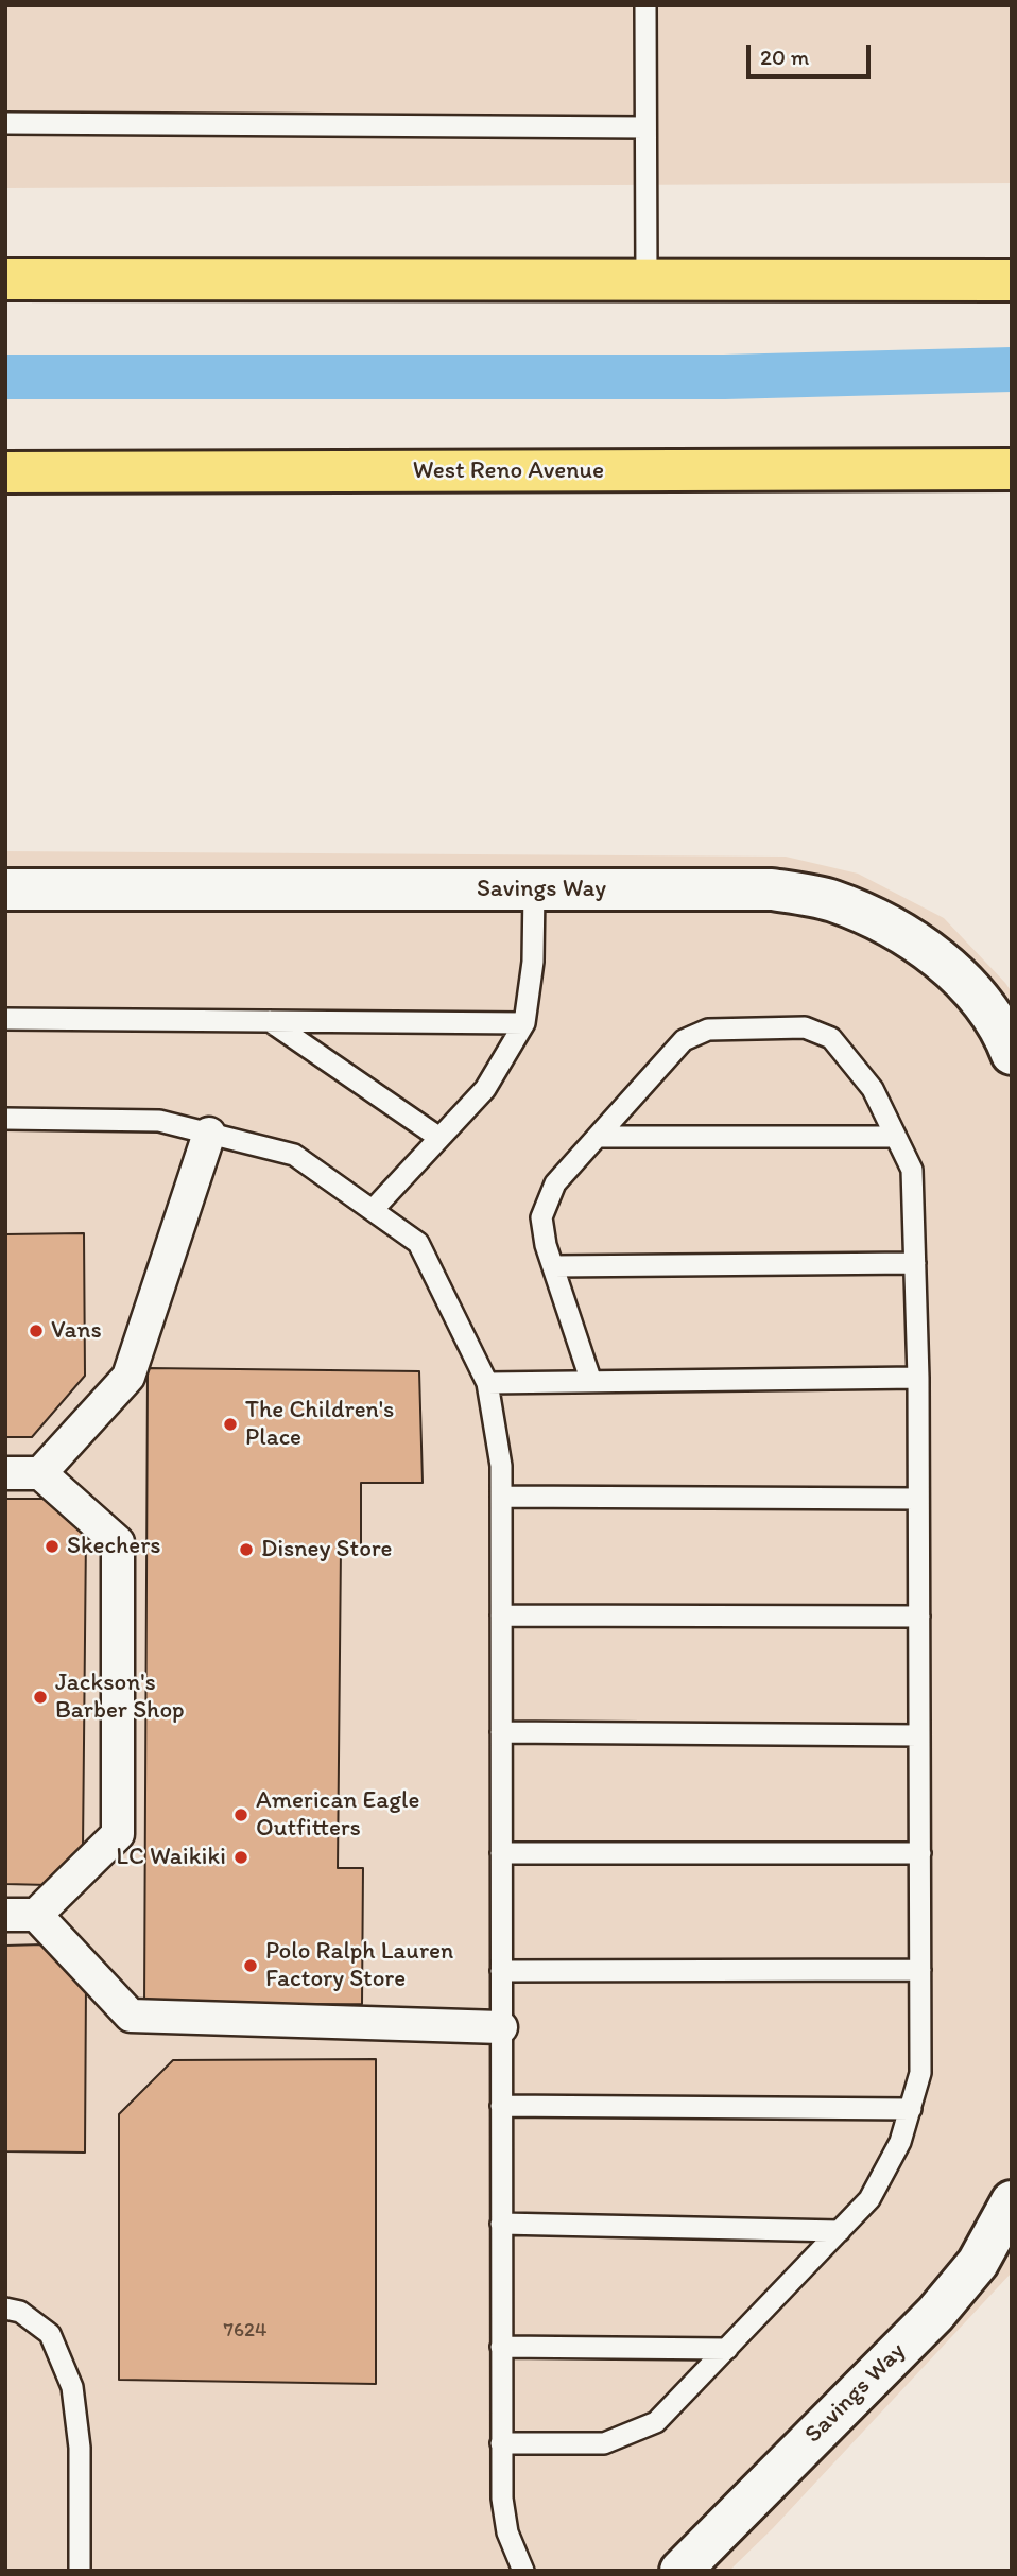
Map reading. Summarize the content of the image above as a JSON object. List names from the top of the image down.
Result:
{
  "streets": {
    "main road": ["West Reno Avenue"],
    "street": ["Savings Way"]
  },
  "places": [
    "Vans",
    "The Children's Place",
    "Skechers",
    "Disney Store",
    "Jackson's Barber Shop",
    "American Eagle Outfitters",
    "LC Waikiki",
    "Polo Ralph Lauren Factory Store"
  ],
  "house_numbers": ["7624"],
  "scale_bar": "20 m"
}
